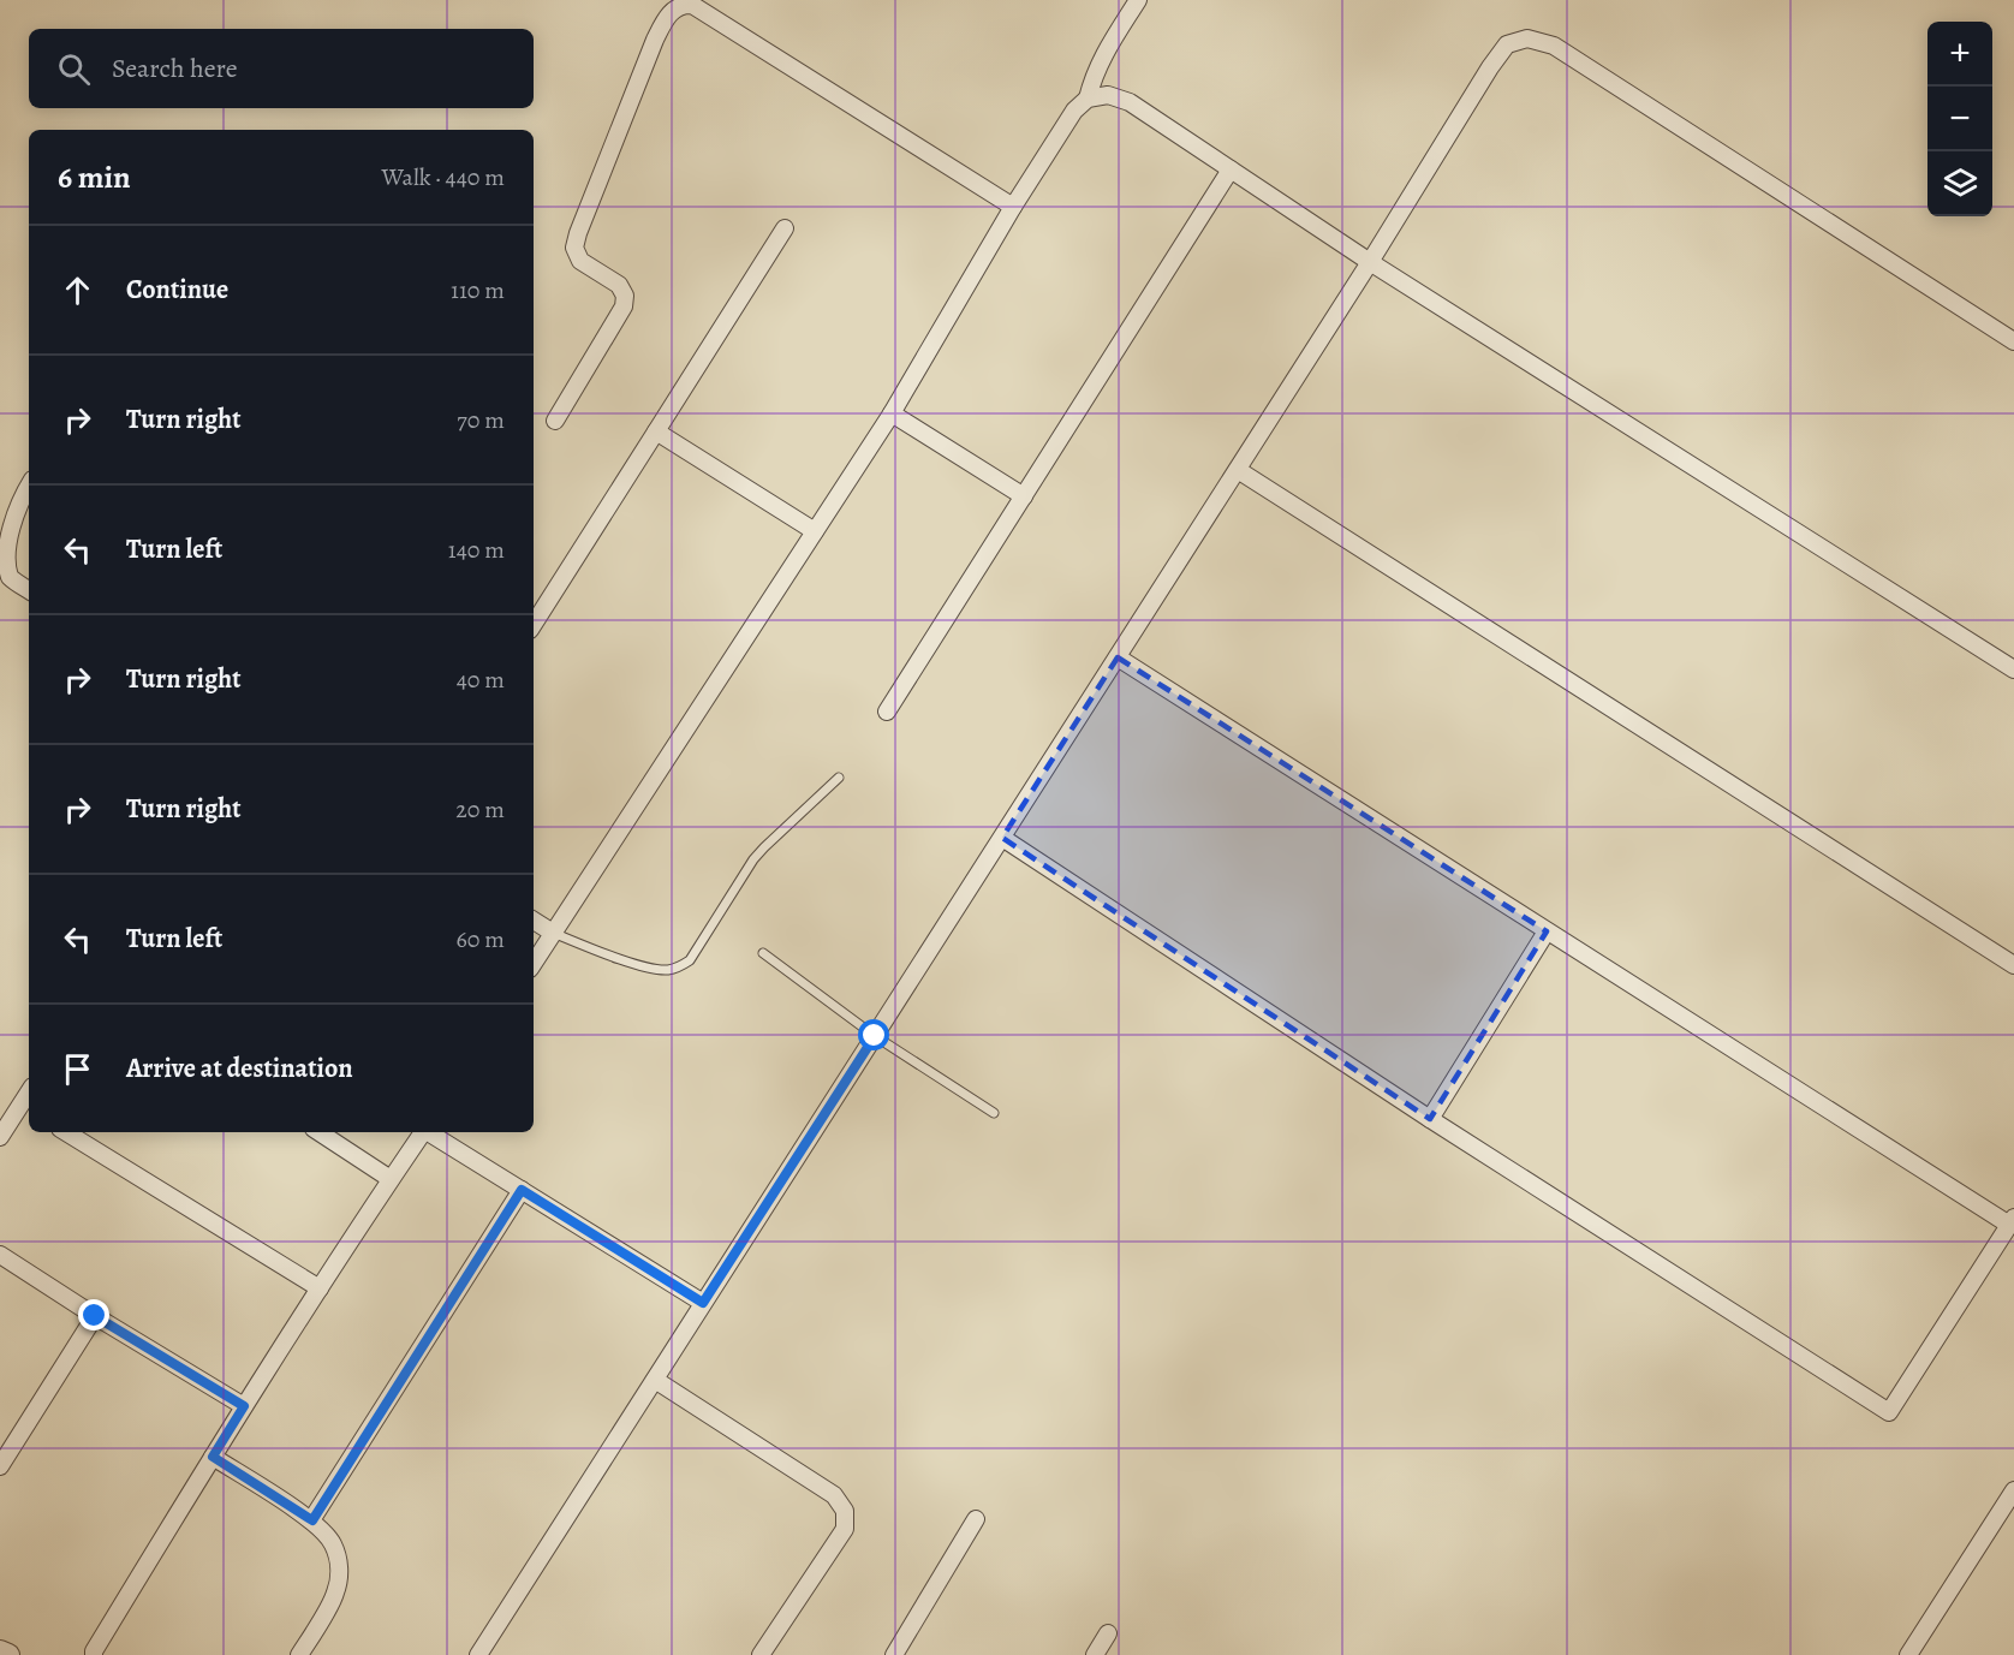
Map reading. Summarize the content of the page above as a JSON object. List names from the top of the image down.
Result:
{
  "page": {
    "map_buttons": ["+", "−"],
    "search": "Search here",
    "heading": ["6 min", "Walk · 440 m"],
    "list": [
      ["Continue", "110 m"],
      ["Turn right", "70 m"],
      ["Turn left", "140 m"],
      ["Turn right", "40 m"],
      ["Turn right", "20 m"],
      ["Turn left", "60 m"],
      "Arrive at destination"
    ]
  }
}
